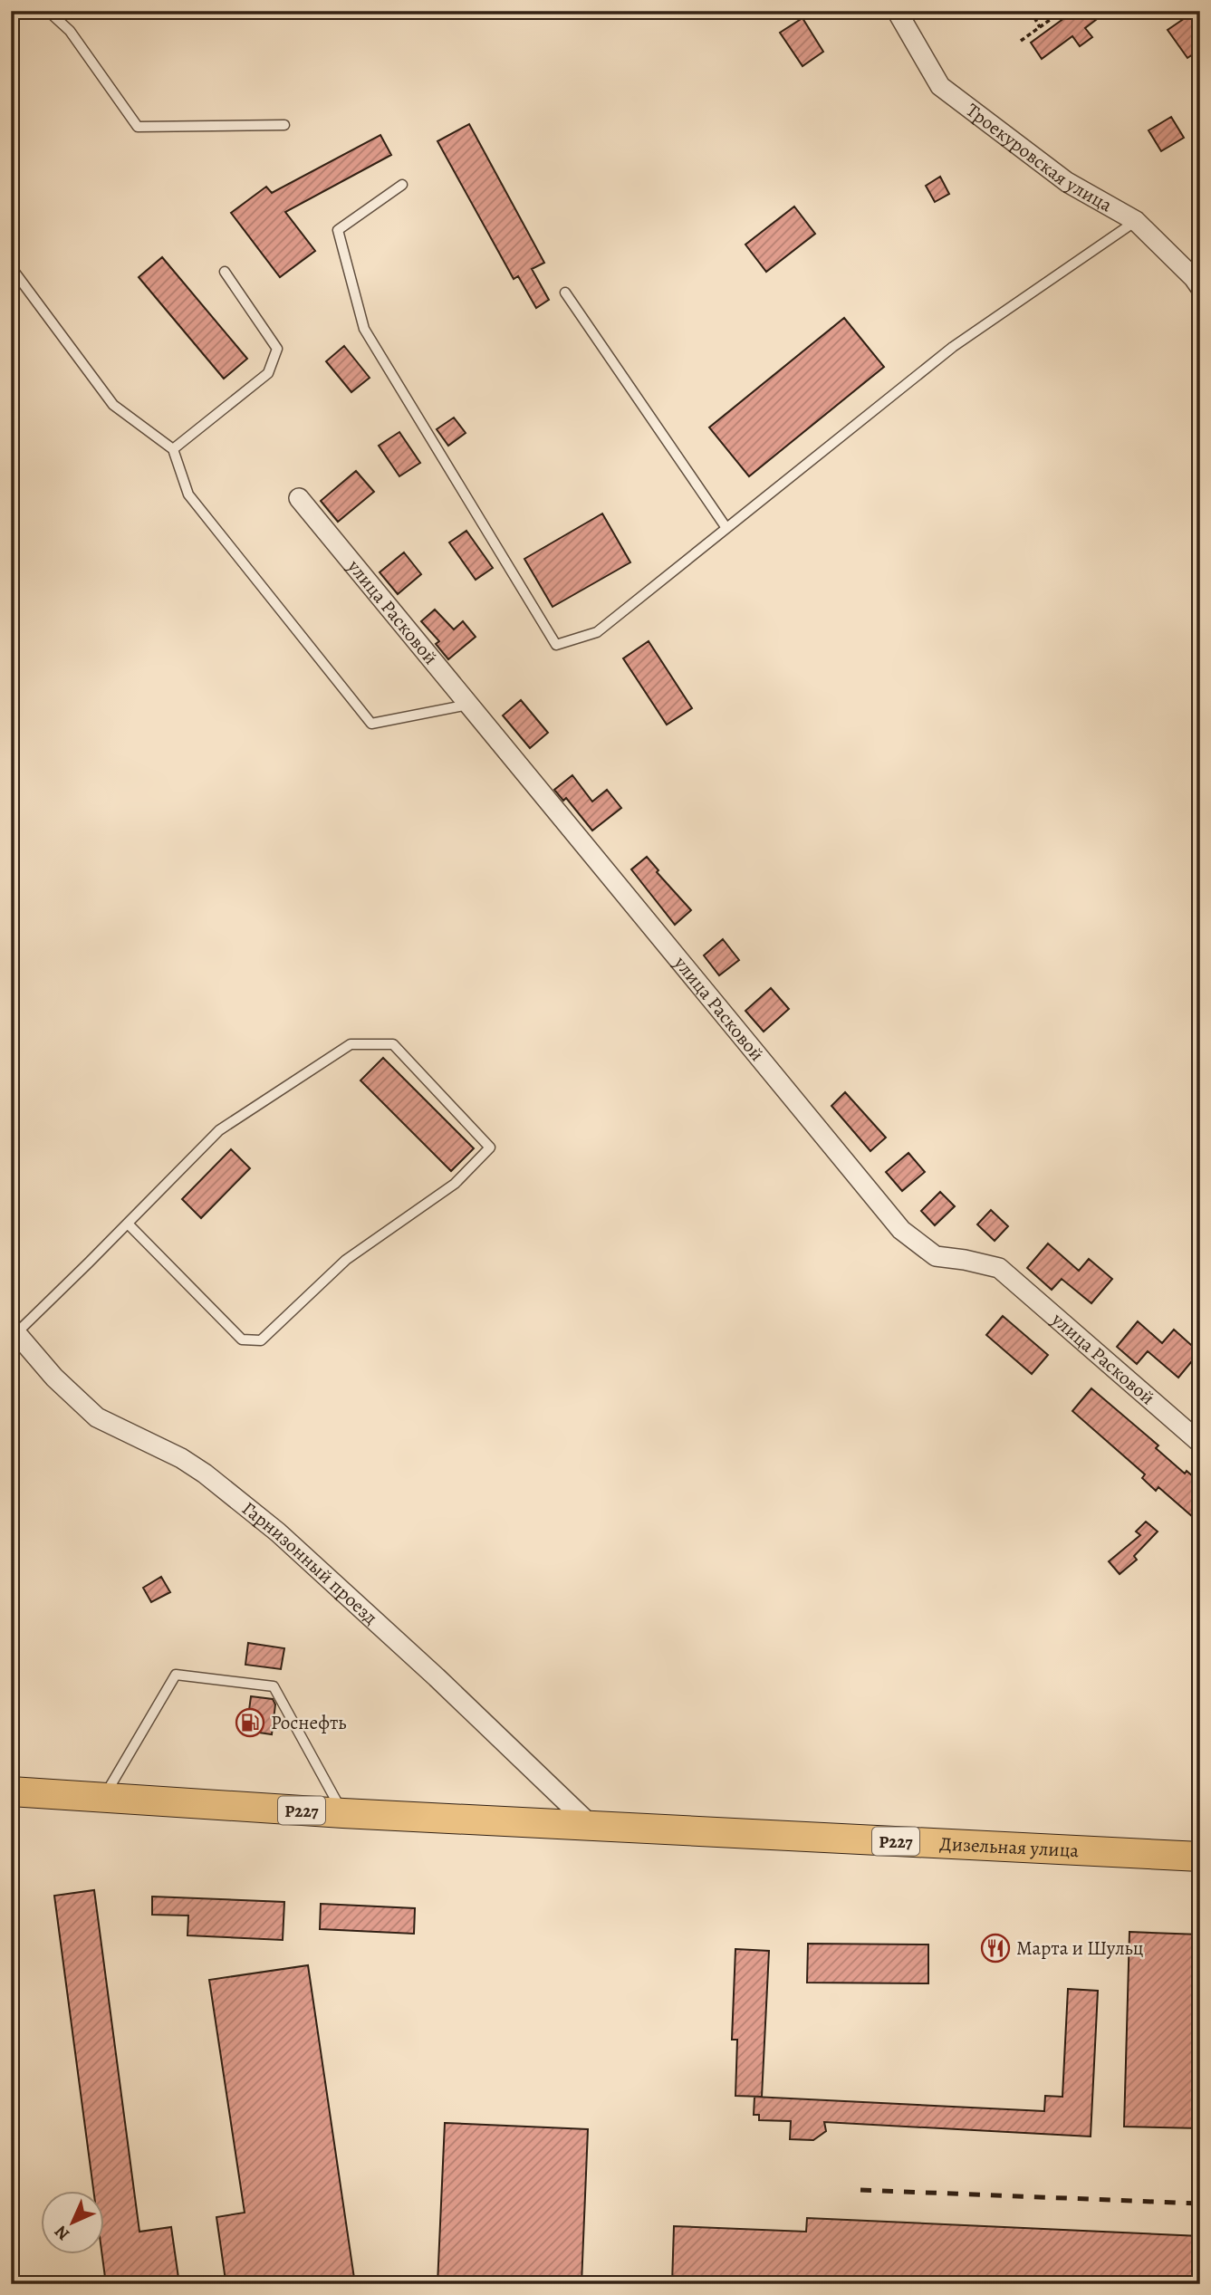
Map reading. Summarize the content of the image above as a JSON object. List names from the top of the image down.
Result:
{
  "streets": {
    "main road": ["Р227", "Дизельная улица"],
    "street": ["Троекуровская улица", "улица Расковой", "Гарнизонный проезд"]
  },
  "crossings": [
    ["Гарнизонный проезд", "Р227"],
    ["Гарнизонный проезд", "Дизельная улица"],
    ["Р227", "Дизельная улица"]
  ],
  "places": {
    "fuel station": ["Роснефть"],
    "restaurant": ["Марта и Шульц"]
  },
  "north": "bottom left"
}
